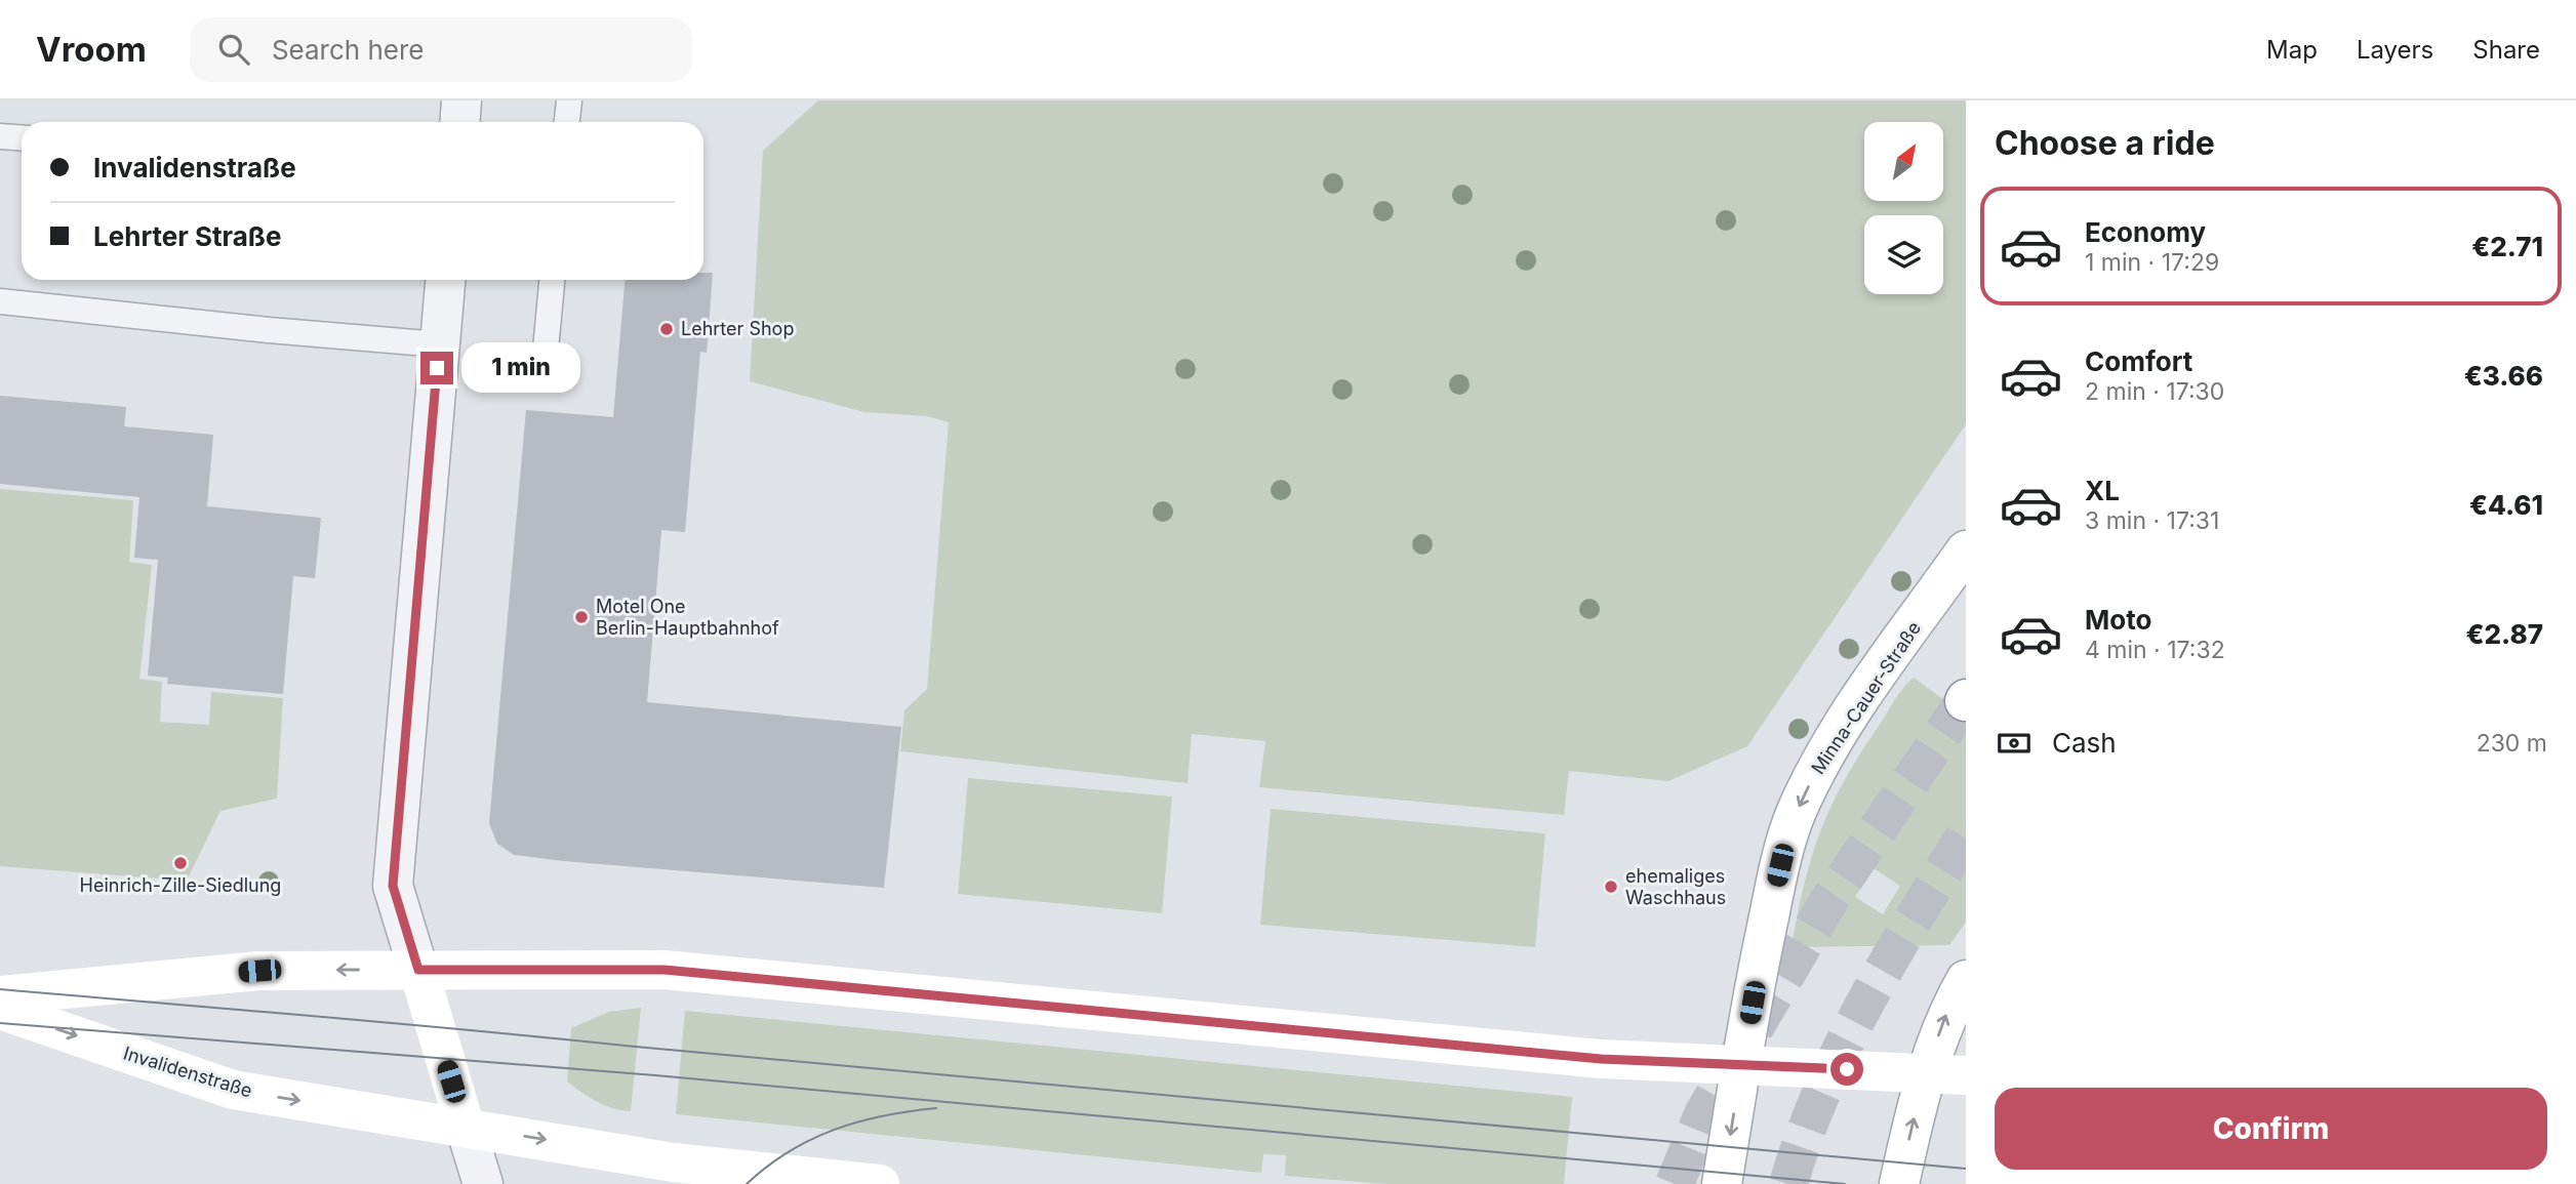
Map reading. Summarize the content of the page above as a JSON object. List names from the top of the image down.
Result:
{
  "streets": {
    "main road": ["Minna-Cauer-Straße", "Invalidenstraße"]
  },
  "one_way": ["Minna-Cauer-Straße"],
  "places": [
    "Lehrter Shop",
    "Motel One Berlin-Hauptbahnhof",
    "Heinrich-Zille-Siedlung",
    "ehemaliges Waschhaus"
  ],
  "north": "top right",
  "page": {
    "header": "Vroom",
    "search": "Search here",
    "nav": ["Map", "Layers", "Share"],
    "heading": "Choose a ride",
    "banner": ["Invalidenstraße", "Lehrter Straße"],
    "list": [
      {
        "name": "Economy",
        "note": "1 min · 17:29",
        "value": "€2.71"
      },
      {
        "name": "Comfort",
        "note": "2 min · 17:30",
        "value": "€3.66"
      },
      {
        "name": "XL",
        "note": "3 min · 17:31",
        "value": "€4.61"
      },
      {
        "name": "Moto",
        "note": "4 min · 17:32",
        "value": "€2.87"
      }
    ],
    "bubble": "1 min",
    "pay": ["Cash", "230 m"],
    "buttons": "Confirm"
  }
}
